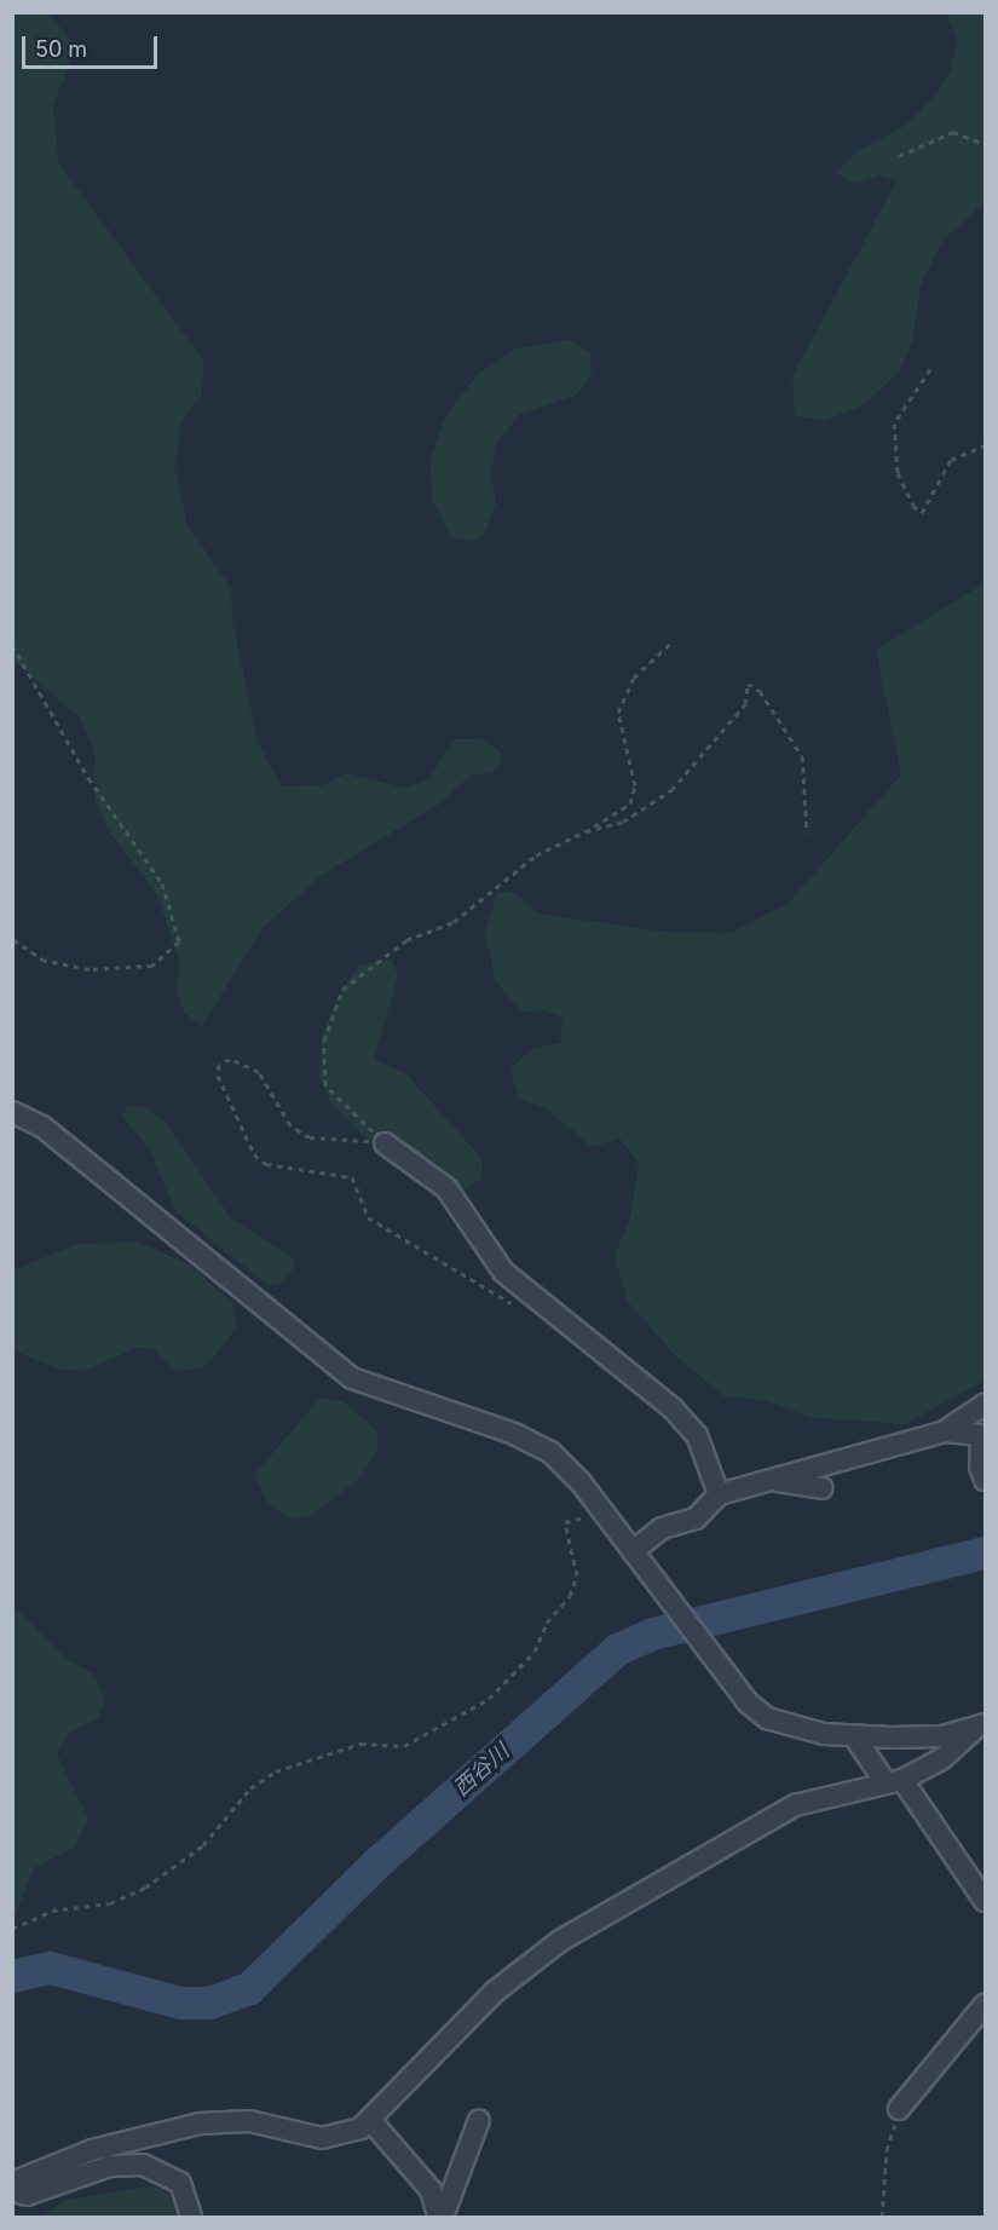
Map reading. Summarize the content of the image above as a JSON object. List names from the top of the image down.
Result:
{
  "water": ["西谷川"],
  "scale_bar": "50 m"
}
